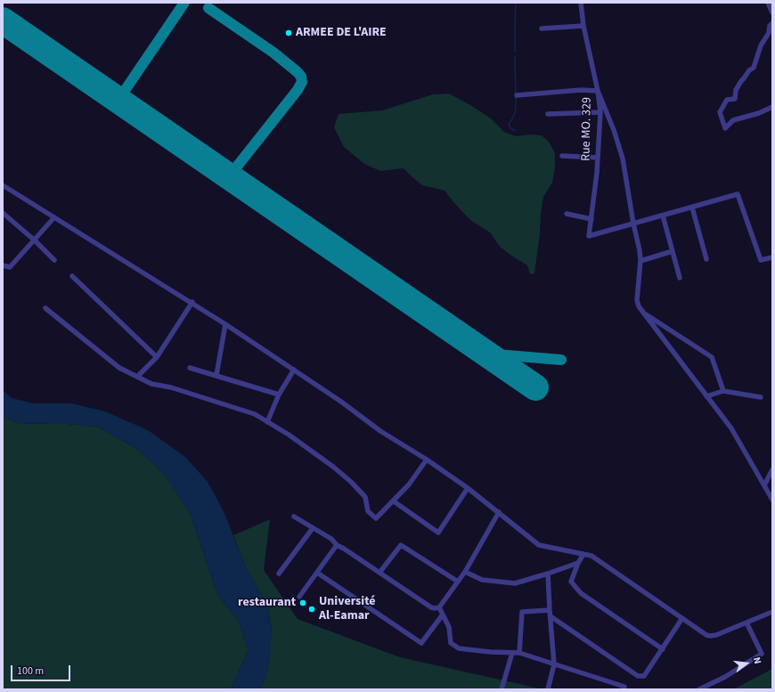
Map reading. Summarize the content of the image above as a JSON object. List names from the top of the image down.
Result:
{
  "streets": {
    "street": ["Rue MO. 329"]
  },
  "places": ["ARMEE DE L'AIRE", "restaurant", "Université Al-Eamar"],
  "scale_bar": "100 m",
  "north": "right"
}
